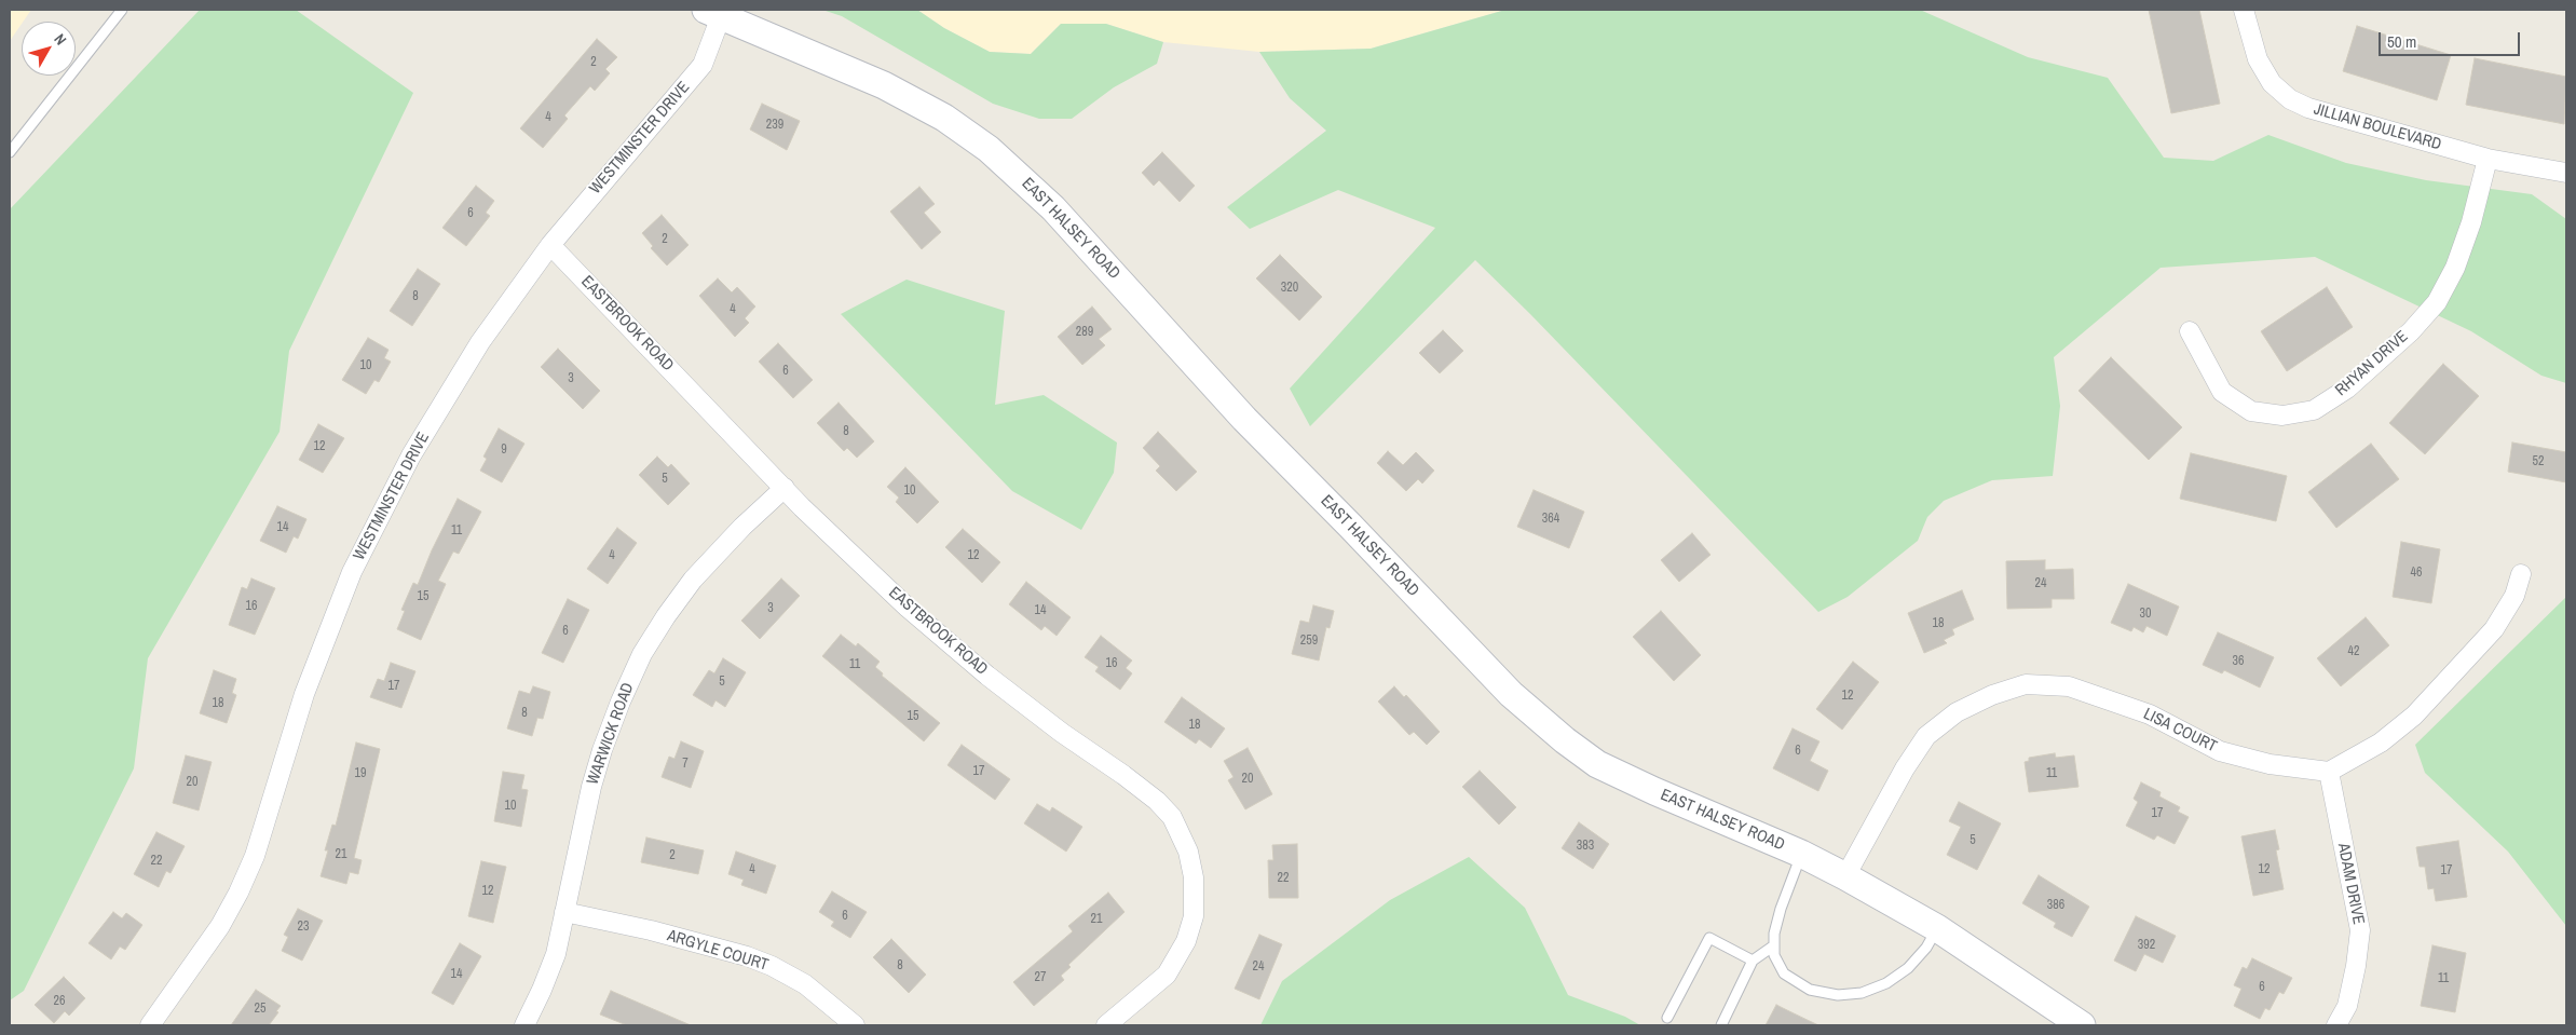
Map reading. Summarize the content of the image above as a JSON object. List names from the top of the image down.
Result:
{
  "streets": {
    "street": [
      "JILLIAN BOULEVARD",
      "WESTMINSTER DRIVE",
      "EAST HALSEY ROAD",
      "EASTBROOK ROAD",
      "RHYAN DRIVE",
      "LISA COURT",
      "WARWICK ROAD",
      "ADAM DRIVE",
      "ARGYLE COURT"
    ]
  },
  "crossings": [
    ["JILLIAN BOULEVARD", "RHYAN DRIVE"],
    ["WESTMINSTER DRIVE", "EAST HALSEY ROAD"],
    ["WESTMINSTER DRIVE", "EASTBROOK ROAD"],
    ["EAST HALSEY ROAD", "LISA COURT"],
    ["EASTBROOK ROAD", "WARWICK ROAD"],
    ["LISA COURT", "ADAM DRIVE"],
    ["WARWICK ROAD", "ARGYLE COURT"]
  ],
  "house_numbers": [
    "2",
    "4",
    "239",
    "6",
    "2",
    "320",
    "8",
    "4",
    "289",
    "10",
    "6",
    "3",
    "8",
    "12",
    "9",
    "52",
    "5",
    "10",
    "364",
    "14",
    "11",
    "4",
    "12",
    "46",
    "24",
    "15",
    "16",
    "3",
    "14",
    "30",
    "18",
    "6",
    "259",
    "42",
    "36",
    "16",
    "11",
    "5",
    "17",
    "12",
    "18",
    "8",
    "15",
    "18",
    "6",
    "7",
    "17",
    "19",
    "11",
    "20",
    "20",
    "10",
    "17",
    "5",
    "383",
    "21",
    "2",
    "22",
    "4",
    "12",
    "17",
    "22",
    "12",
    "386",
    "6",
    "21",
    "23",
    "392",
    "8",
    "24",
    "14",
    "27",
    "11",
    "6",
    "26",
    "25"
  ],
  "scale_bar": "50 m",
  "north": "top right"
}
